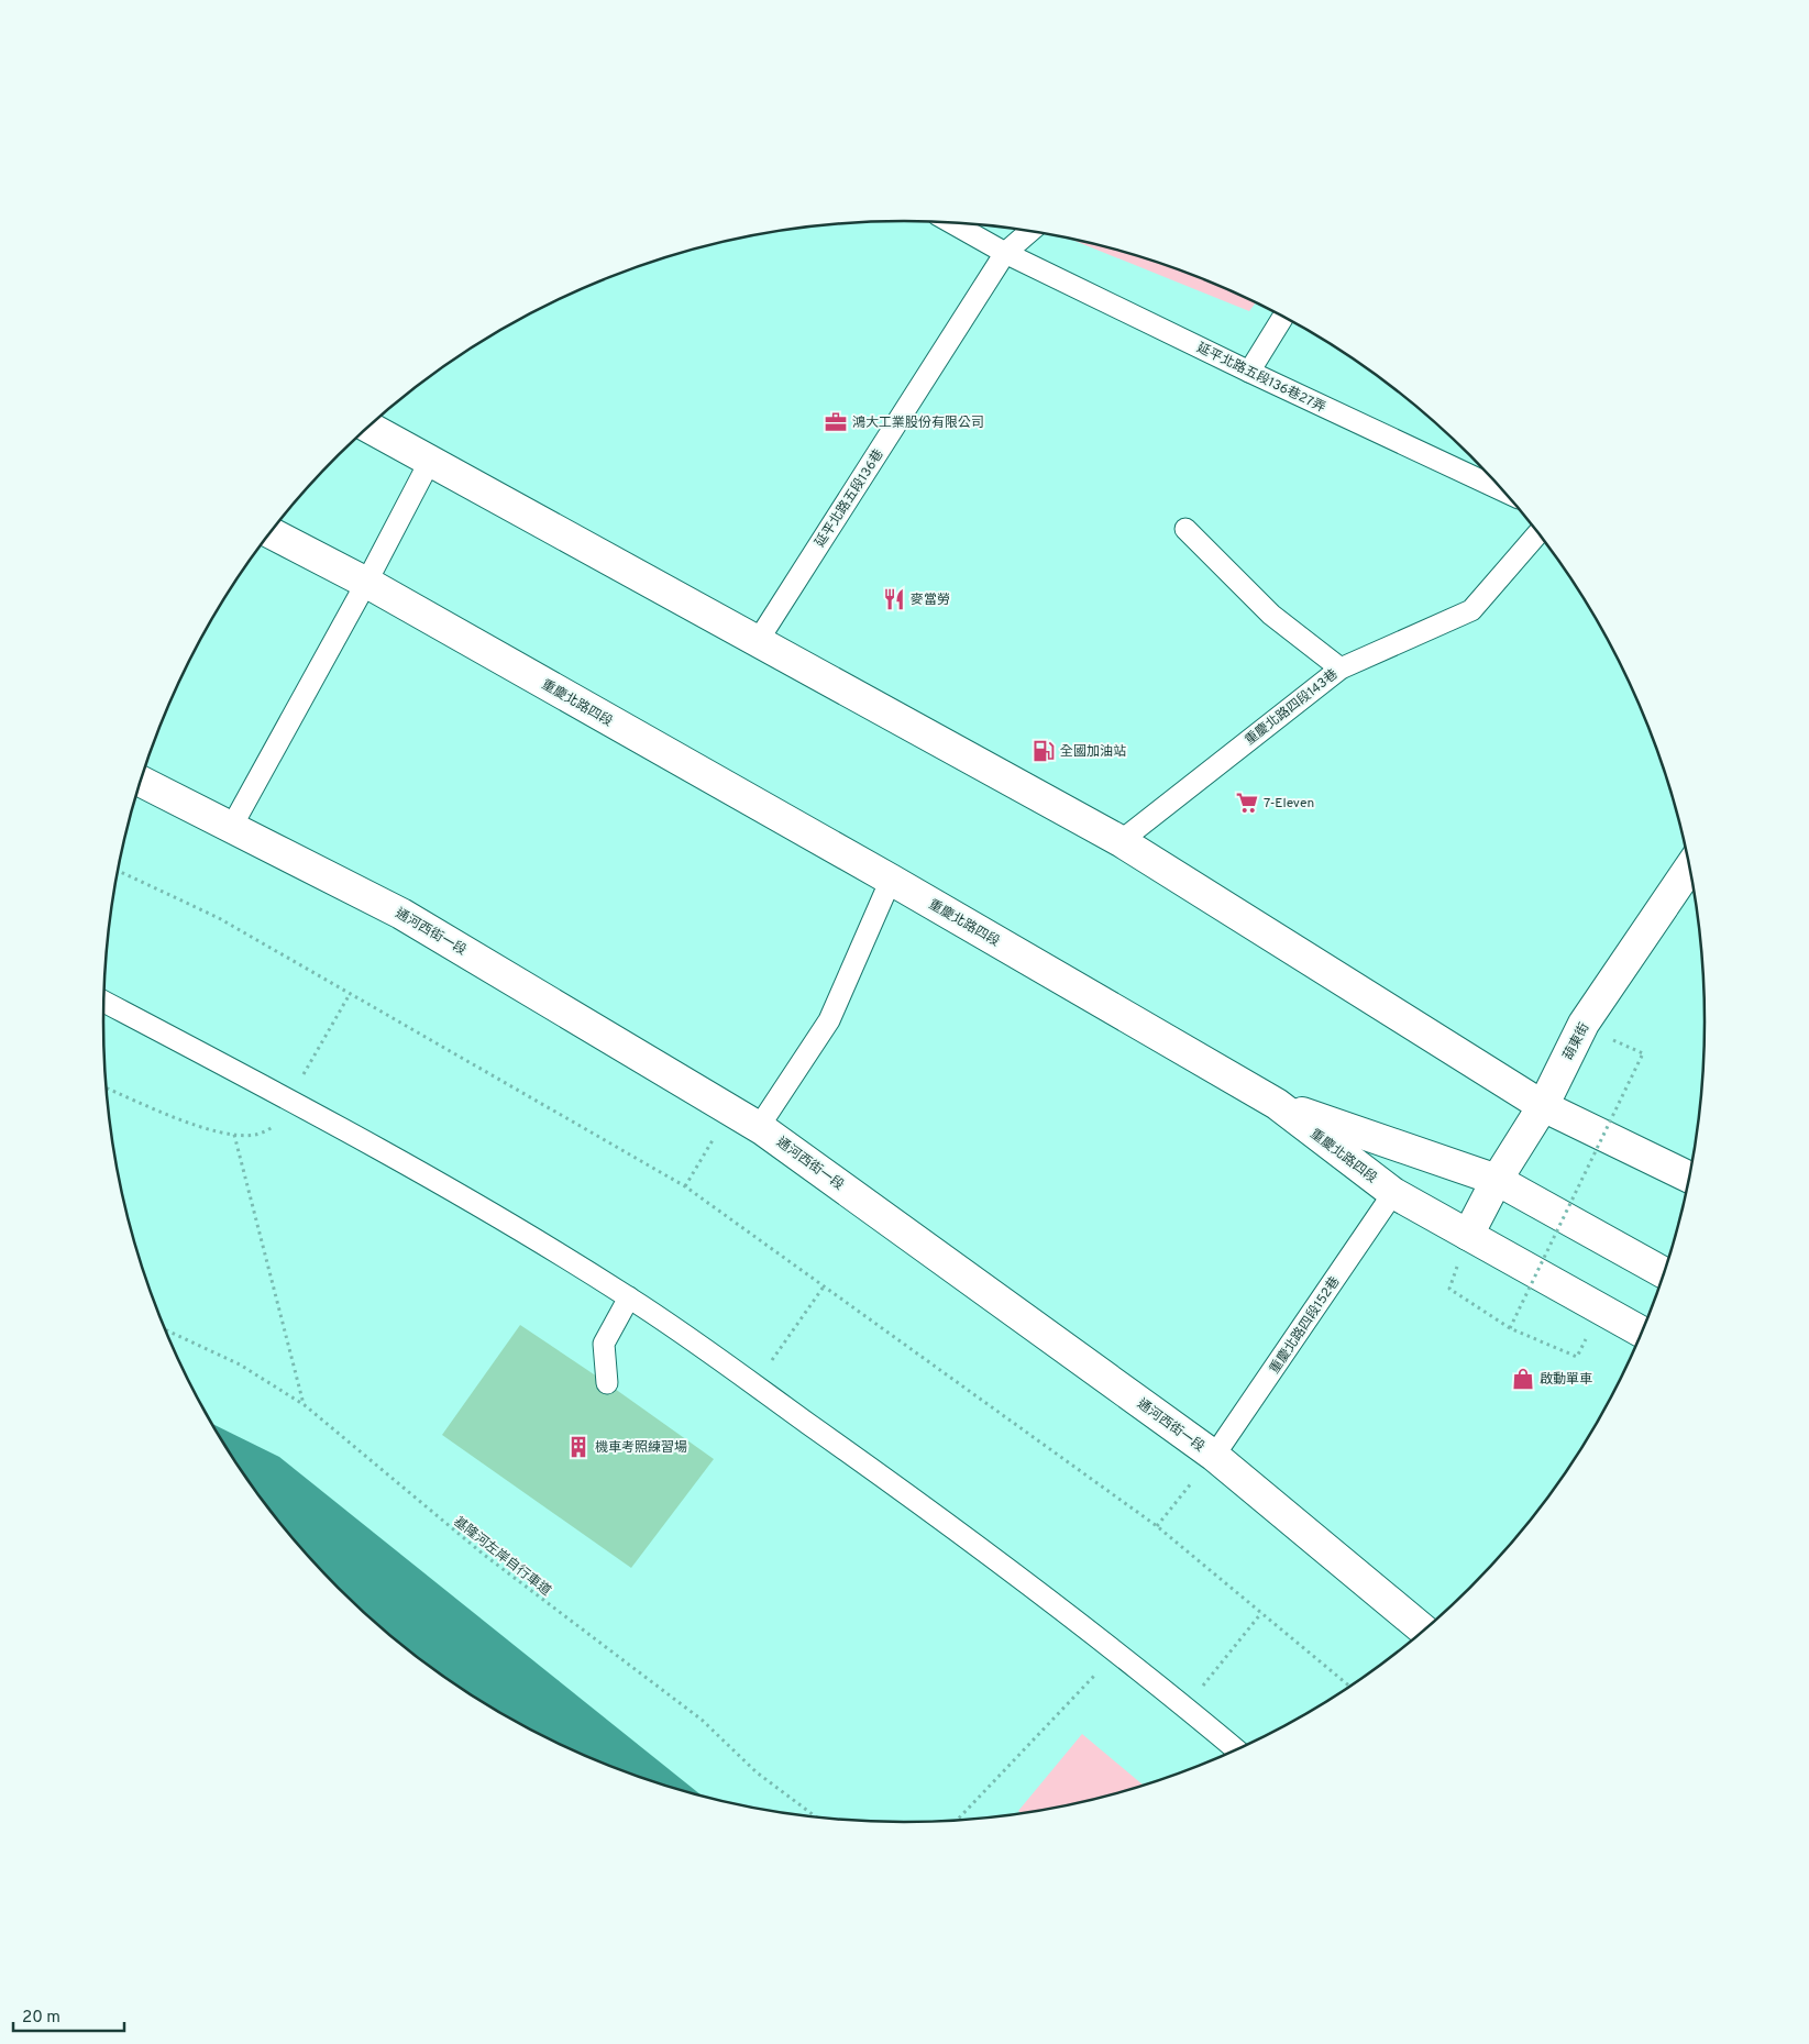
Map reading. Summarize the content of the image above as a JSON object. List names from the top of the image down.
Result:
{
  "streets": {
    "main road": ["重慶北路四段", "通河西街一段", "葫東街"],
    "lane": [
      "延平北路五段136巷27弄",
      "延平北路五段136巷",
      "重慶北路四段143巷",
      "重慶北路四段152巷"
    ],
    "path": ["基隆河左岸自行車道"]
  },
  "crossings": [
    ["延平北路五段136巷27弄", "延平北路五段136巷"],
    ["重慶北路四段", "葫東街"],
    ["重慶北路四段", "重慶北路四段152巷"],
    ["通河西街一段", "重慶北路四段152巷"]
  ],
  "places": {
    "office": ["鴻大工業股份有限公司"],
    "restaurant": ["麥當勞"],
    "fuel station": ["全國加油站"],
    "supermarket": ["7-Eleven"],
    "shop": ["啟動單車"],
    "building": ["機車考照練習場"]
  },
  "scale_bar": "20 m"
}
